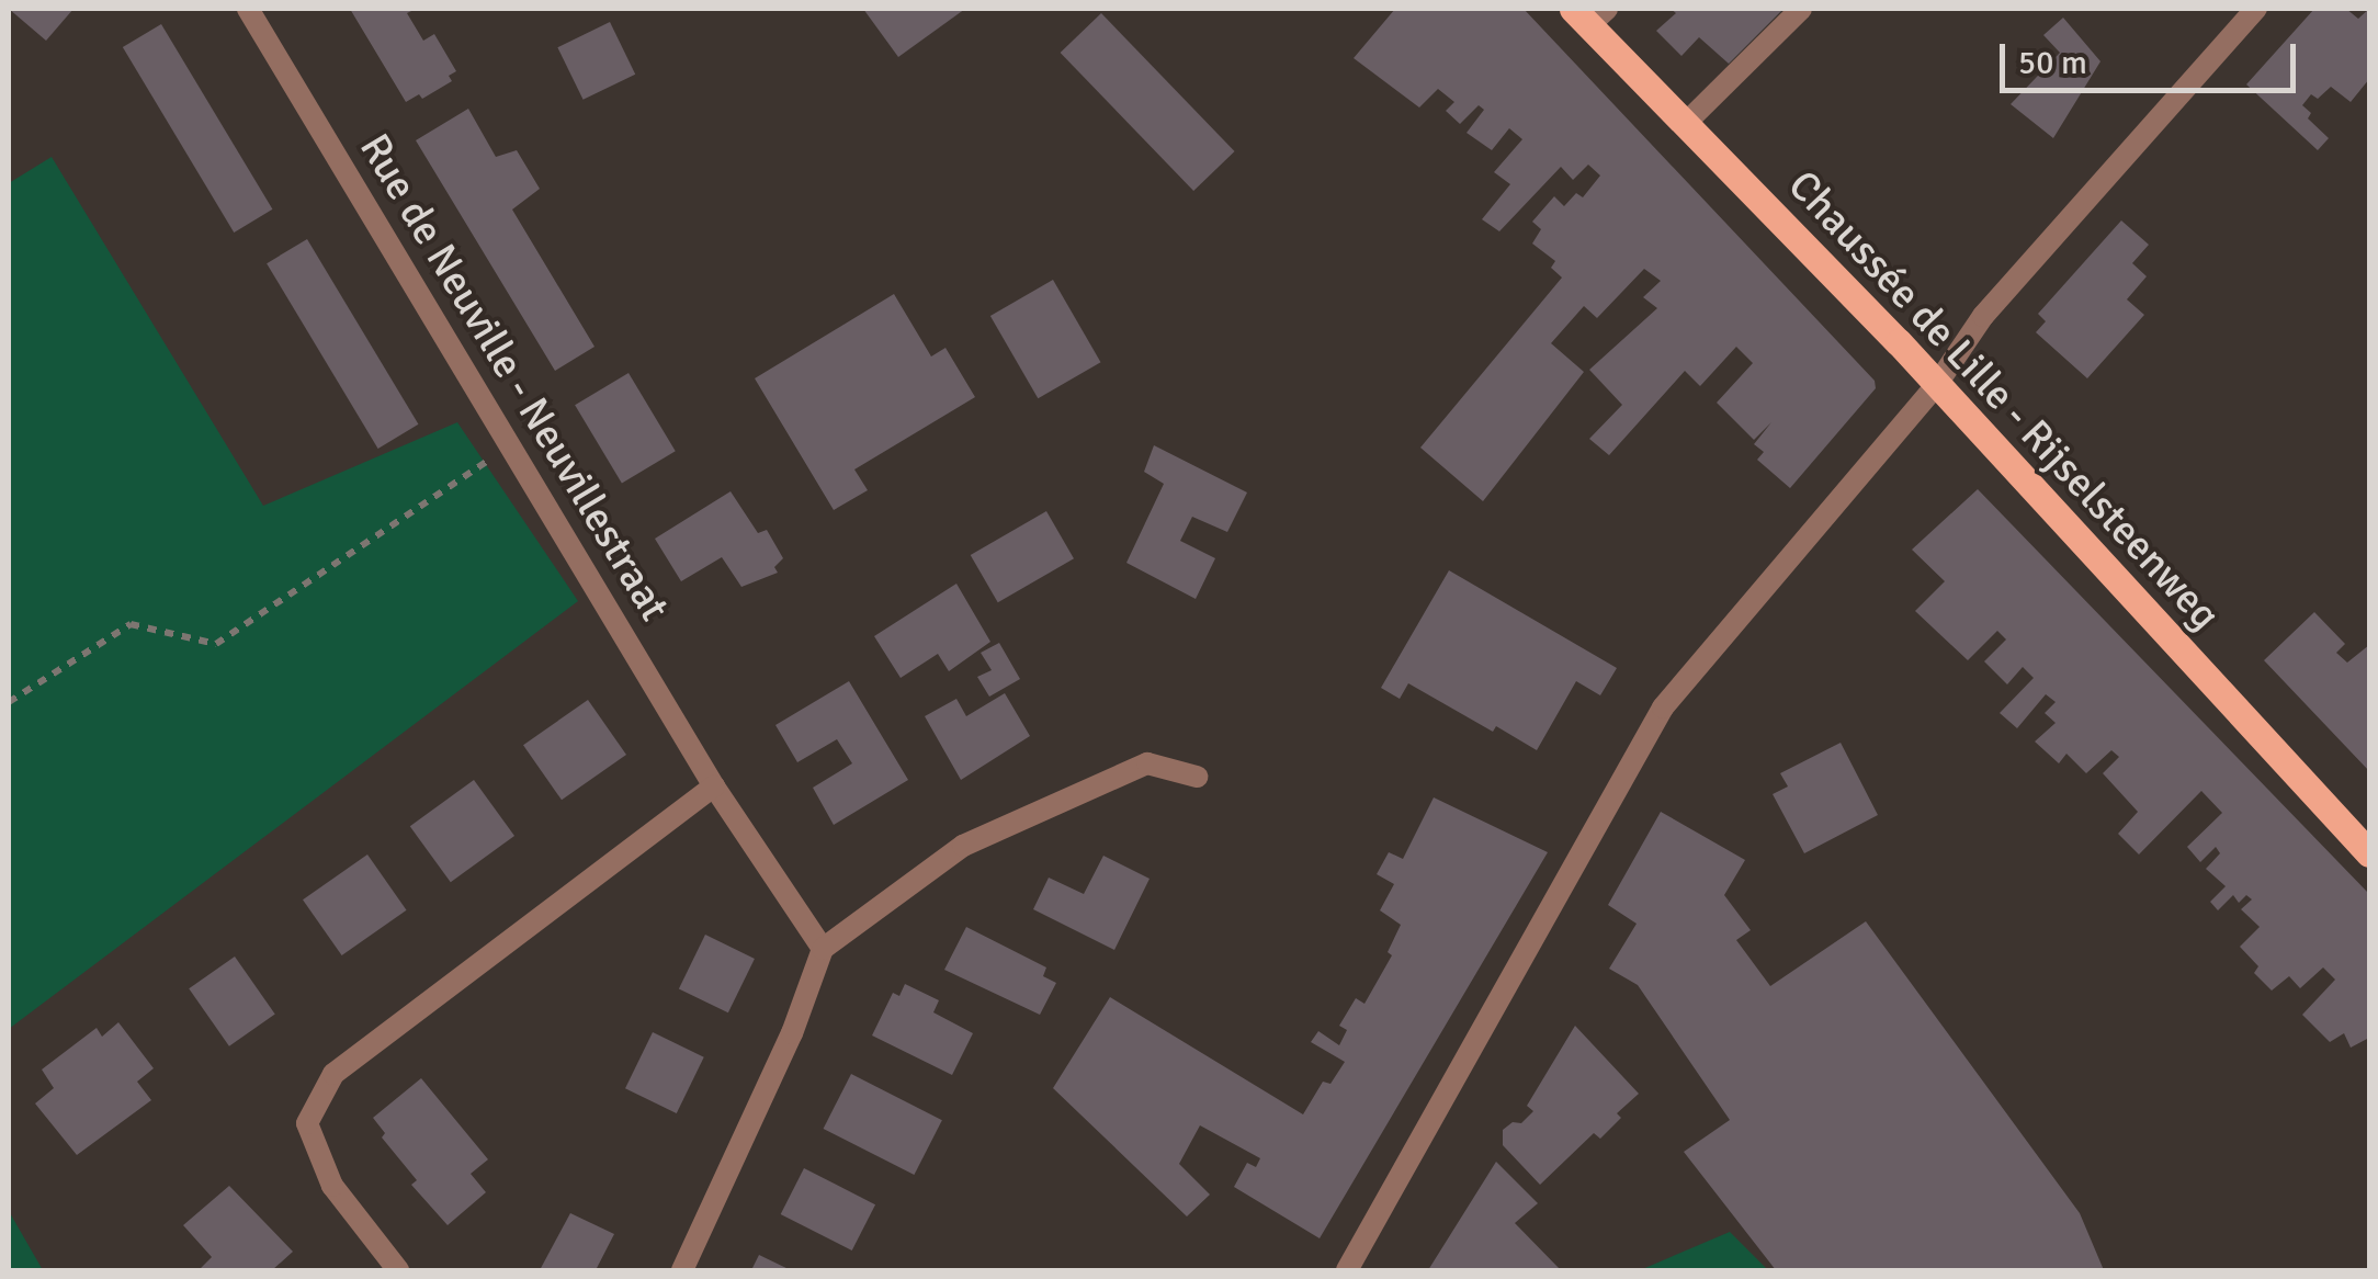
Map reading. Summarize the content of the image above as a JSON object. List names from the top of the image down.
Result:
{
  "streets": {
    "main road": ["Chaussée de Lille - Rijselsteenweg"],
    "street": ["Rue de Neuville - Neuvillestraat"]
  },
  "scale_bar": "50 m"
}
